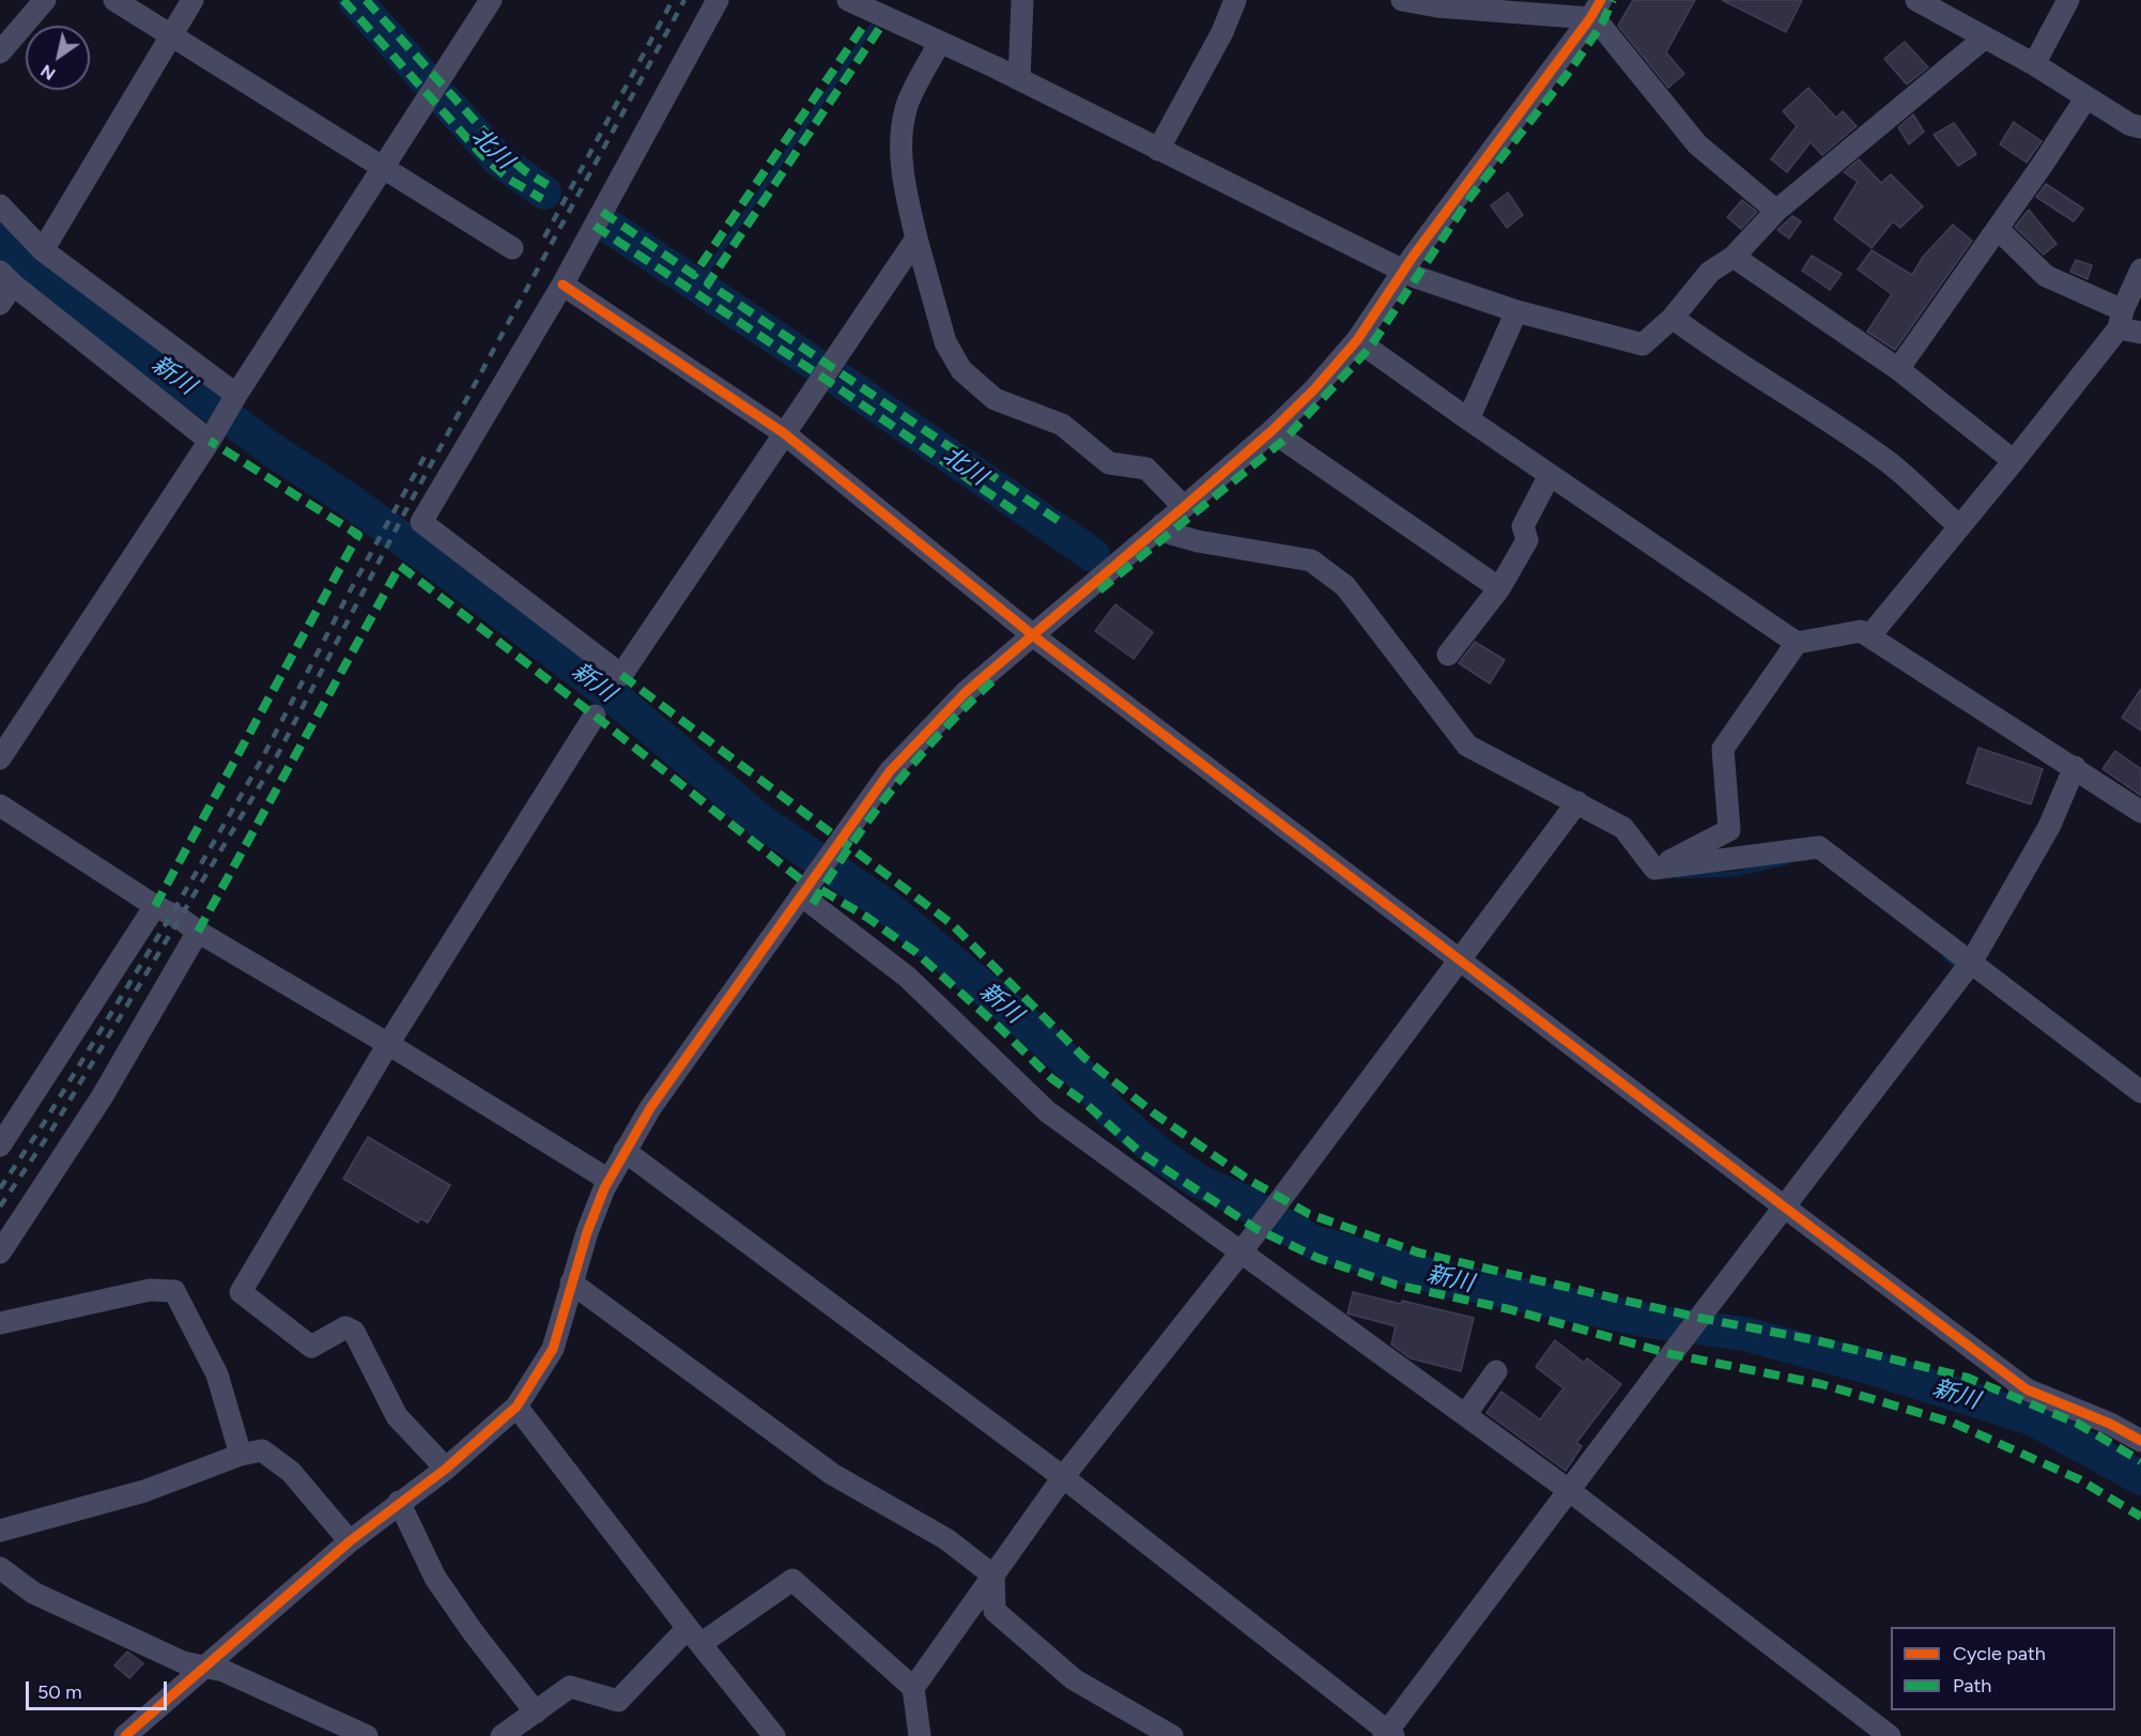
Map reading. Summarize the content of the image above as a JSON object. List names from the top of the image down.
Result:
{
  "water": ["北川", "新川"],
  "legend": ["Cycle path", "Path"],
  "scale_bar": "50 m",
  "north": "bottom left"
}
